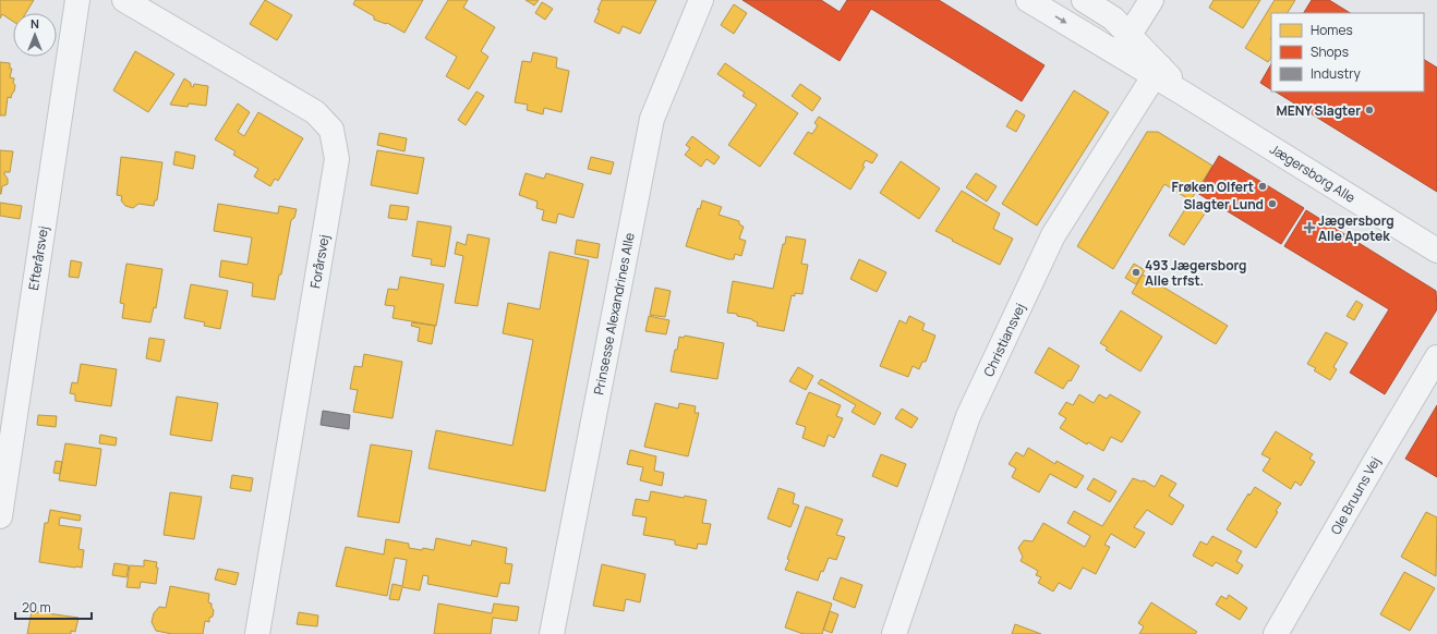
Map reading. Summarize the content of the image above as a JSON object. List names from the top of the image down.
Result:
{
  "streets": {
    "street": [
      "Jægersborg Alle",
      "Efterårsvej",
      "Forårsvej",
      "Prinsesse Alexandrines Alle",
      "Christiansvej",
      "Ole Bruuns Vej"
    ]
  },
  "crossings": [
    ["Jægersborg Alle", "Christiansvej"]
  ],
  "places": {
    "other": [
      "MENY Slagter",
      "Frøken Olfert",
      "Slagter Lund",
      "493 Jægersborg Alle trfst."
    ],
    "health": ["Jægersborg Alle Apotek"]
  },
  "legend": ["Homes", "Shops", "Industry"],
  "scale_bar": "20 m",
  "north": "top"
}
